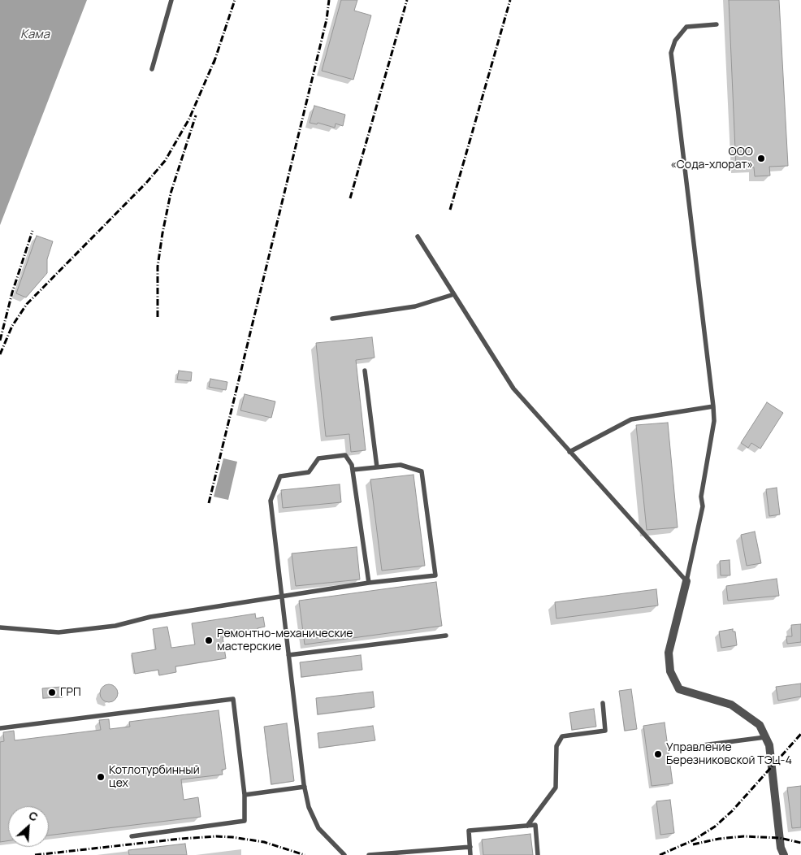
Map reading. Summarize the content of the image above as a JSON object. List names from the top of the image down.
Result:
{
  "water": ["Кама"],
  "places": [
    "ООО «Сода-хлорат»",
    "Ремонтно-механические мастерские",
    "ГРП",
    "Управление Березниковской ТЭЦ-4",
    "Котлотурбинный цех"
  ],
  "north": "top right"
}
